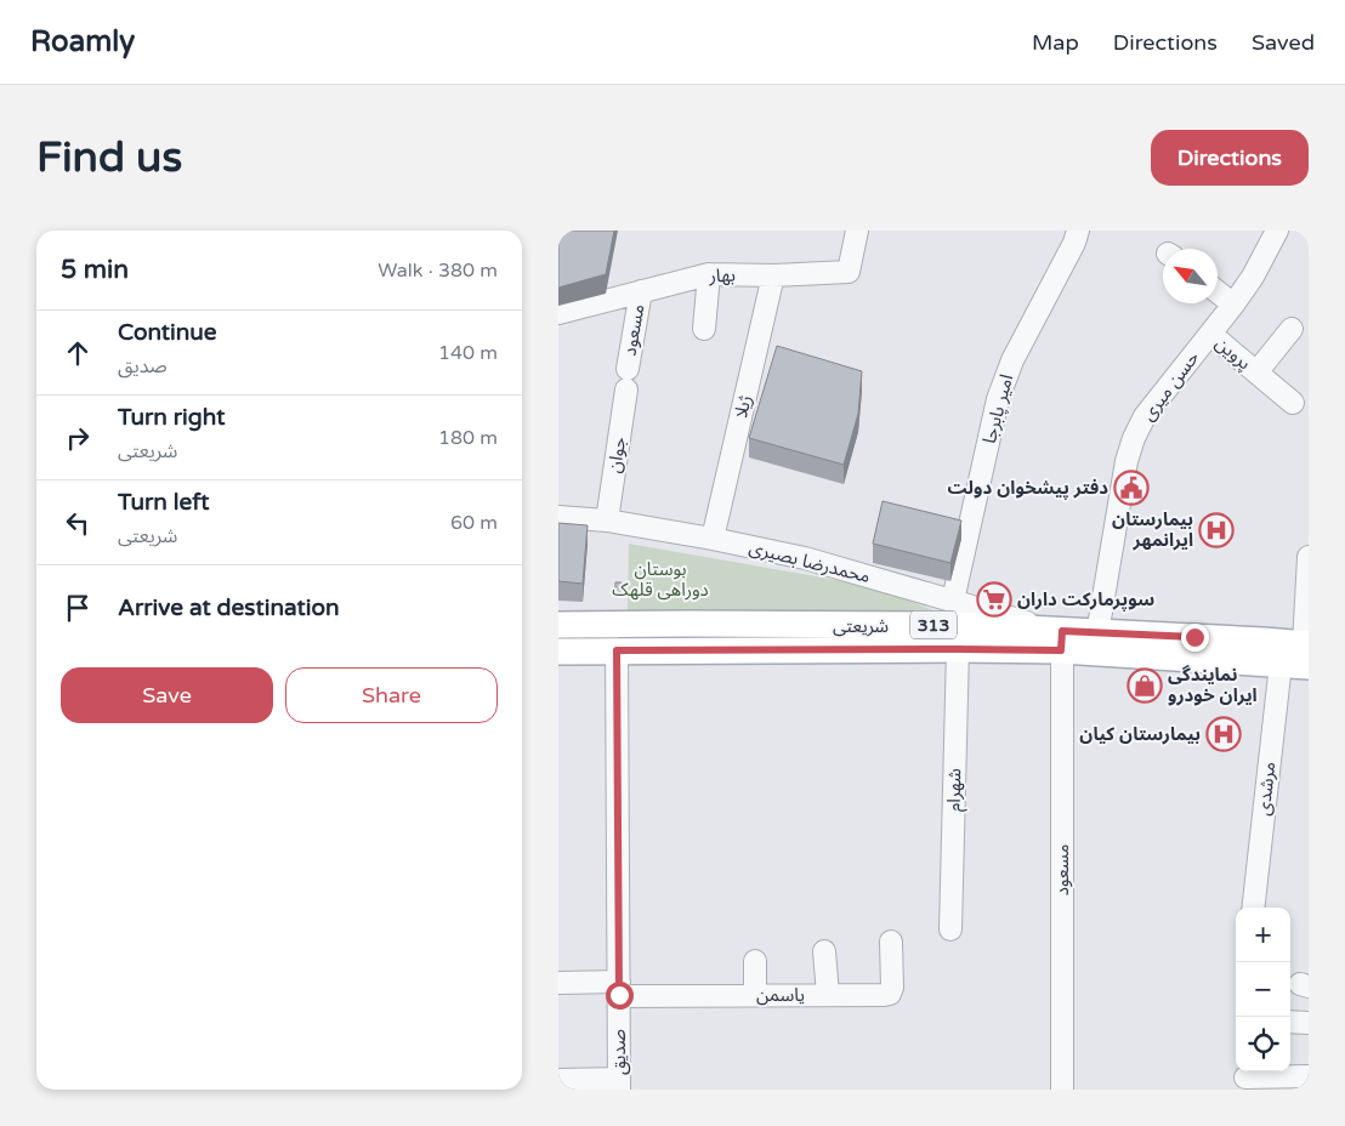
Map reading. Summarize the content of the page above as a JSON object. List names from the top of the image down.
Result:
{
  "streets": {
    "main road": ["313", "شریعتی"],
    "street": [
      "بهار",
      "مسعود",
      "پروین",
      "حسن میری",
      "ژیلا",
      "امیر پابرجا",
      "جوان",
      "محمدرضا بصیری",
      "مرشدی",
      "شهرام",
      "یاسمن",
      "صدیق"
    ]
  },
  "crossings": [
    ["بهار", "مسعود"],
    ["بهار", "ژیلا"],
    ["مسعود", "محمدرضا بصیری"],
    ["مسعود", "شریعتی"],
    ["پروین", "حسن میری"],
    ["حسن میری", "شریعتی"],
    ["ژیلا", "محمدرضا بصیری"],
    ["امیر پابرجا", "محمدرضا بصیری"],
    ["جوان", "محمدرضا بصیری"],
    ["محمدرضا بصیری", "شریعتی"],
    ["شریعتی", "مرشدی"],
    ["شریعتی", "شهرام"],
    ["شریعتی", "صدیق"],
    ["یاسمن", "صدیق"]
  ],
  "parks": ["بوستان دوراهی قلهک"],
  "places": {
    "public building": ["دفتر پیشخوان دولت"],
    "hospital": ["بیمارستان ایرانمهر", "بیمارستان کیان"],
    "supermarket": ["سوپرمارکت داران"],
    "shop": ["نمایندگی ایران خودرو"]
  },
  "north": "top left",
  "page": {
    "header": "Roamly",
    "nav": ["Map", "Directions", "Saved"],
    "buttons": [
      "Directions",
      ["Save", "Share"]
    ],
    "title": "Find us",
    "heading": ["5 min", "Walk · 380 m"],
    "list": [
      ["Continue", "صدیق", "140 m"],
      ["Turn right", "شریعتی", "180 m"],
      ["Turn left", "شریعتی", "60 m"],
      "Arrive at destination"
    ],
    "map_buttons": ["+", "−"]
  }
}
